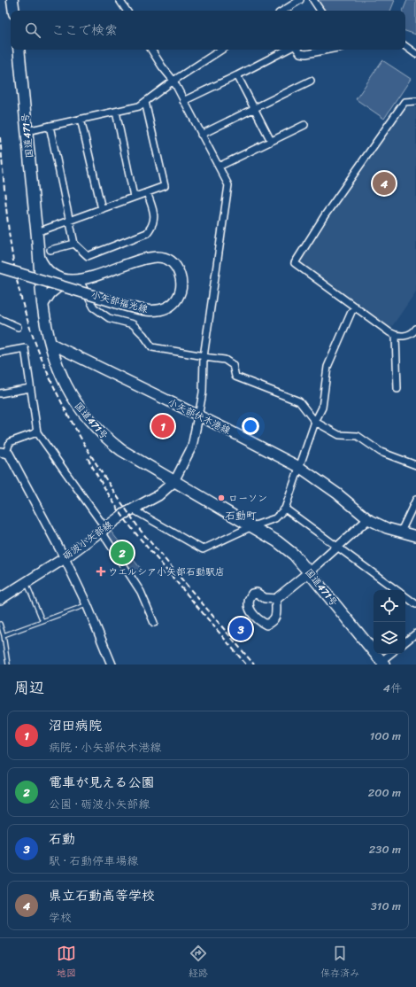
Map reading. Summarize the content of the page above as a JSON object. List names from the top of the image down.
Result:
{
  "streets": {
    "highway": ["国道471号"],
    "main road": ["小矢部福光線", "小矢部伏木港線", "砺波小矢部線"]
  },
  "crossings": [
    ["国道471号", "小矢部福光線"],
    ["国道471号", "小矢部伏木港線"],
    ["国道471号", "砺波小矢部線"]
  ],
  "districts": ["石動町"],
  "places": {
    "other": ["ローソン"],
    "health": ["ウエルシア小矢部石動駅店"]
  },
  "page": {
    "search": "ここで検索",
    "pins": [
      "4",
      "1",
      "2",
      "3"
    ],
    "heading": ["周辺", "4件"],
    "list": [
      {
        "mark": "1",
        "name": "沼田病院",
        "note": "病院 · 小矢部伏木港線",
        "value": "100 m"
      },
      {
        "mark": "2",
        "name": "電車が見える公園",
        "note": "公園 · 砺波小矢部線",
        "value": "200 m"
      },
      {
        "mark": "3",
        "name": "石動",
        "note": "駅 · 石動停車場線",
        "value": "230 m"
      },
      {
        "mark": "4",
        "name": "県立石動高等学校",
        "note": "学校",
        "value": "310 m"
      }
    ],
    "nav": ["地図", "経路", "保存済み"]
  }
}
